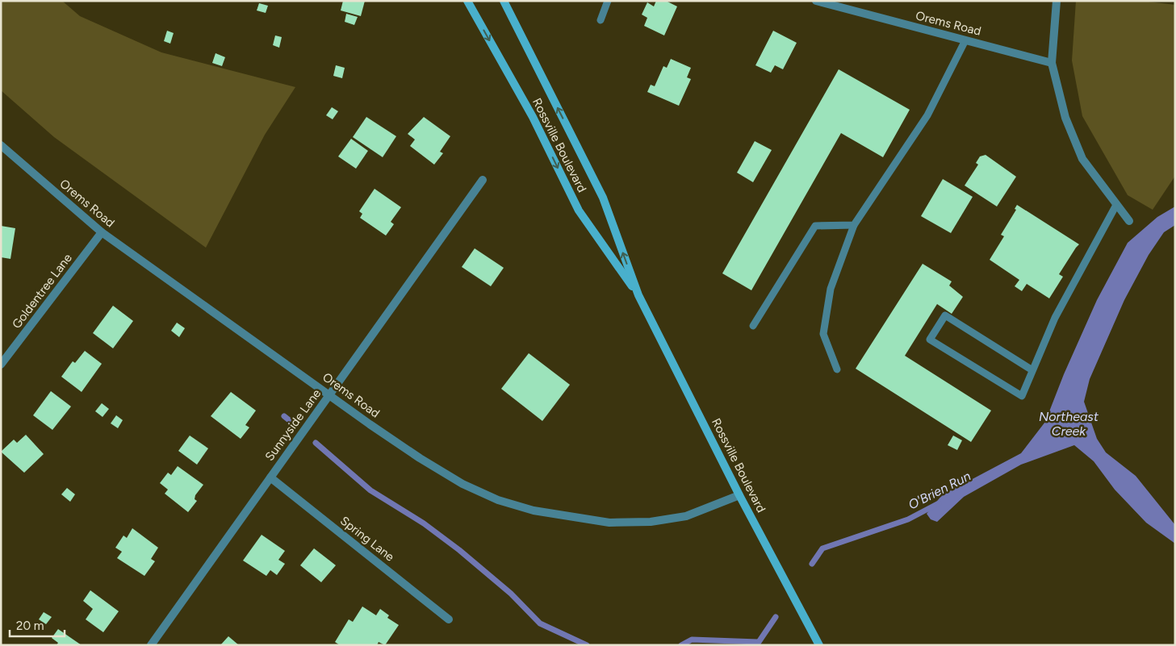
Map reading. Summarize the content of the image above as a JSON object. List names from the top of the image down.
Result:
{
  "streets": {
    "main road": ["Rossville Boulevard"],
    "street": [
      "Orems Road",
      "Goldentree Lane",
      "Sunnyside Lane",
      "Spring Lane"
    ]
  },
  "crossings": [
    ["Orems Road", "Rossville Boulevard"],
    ["Orems Road", "Goldentree Lane"],
    ["Orems Road", "Sunnyside Lane"],
    ["Sunnyside Lane", "Spring Lane"]
  ],
  "water": ["Northeast Creek", "O'Brien Run"],
  "scale_bar": "20 m"
}
